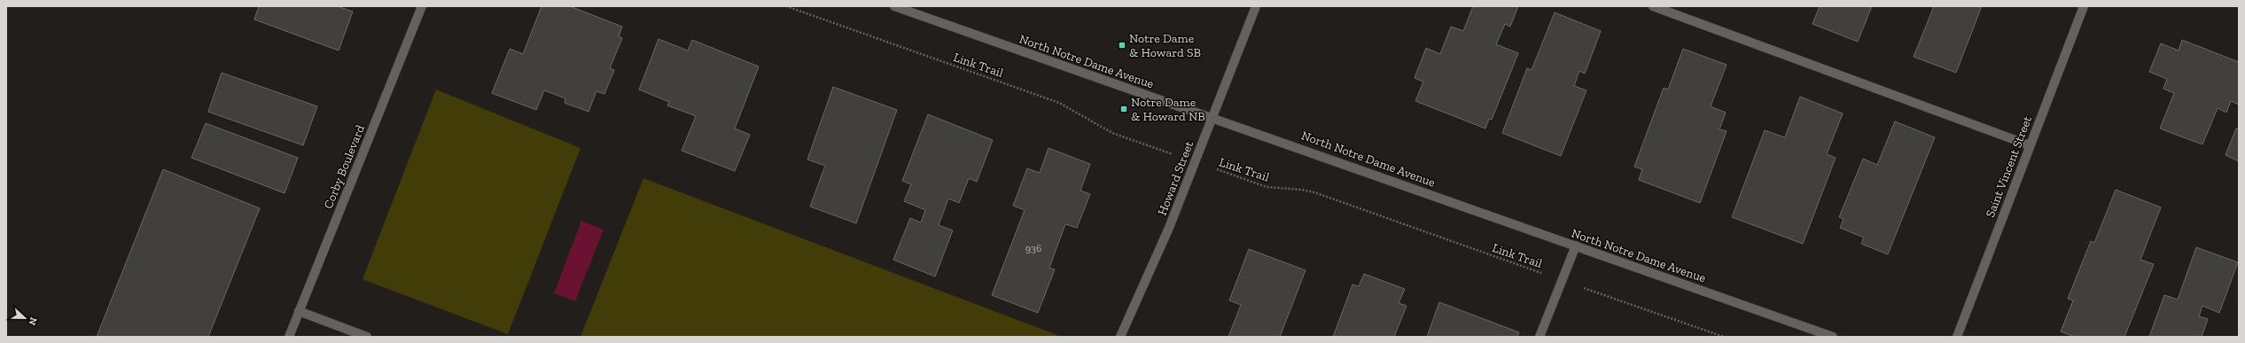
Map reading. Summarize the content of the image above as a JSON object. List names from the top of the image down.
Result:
{
  "streets": {
    "street": [
      "North Notre Dame Avenue",
      "Corby Boulevard",
      "Saint Vincent Street",
      "Howard Street"
    ],
    "path": ["Link Trail"]
  },
  "crossings": [
    ["North Notre Dame Avenue", "Howard Street"],
    ["Link Trail", "Howard Street"]
  ],
  "places": {
    "transit": ["Notre Dame & Howard SB", "Notre Dame & Howard NB"]
  },
  "house_numbers": ["936"],
  "north": "right"
}
